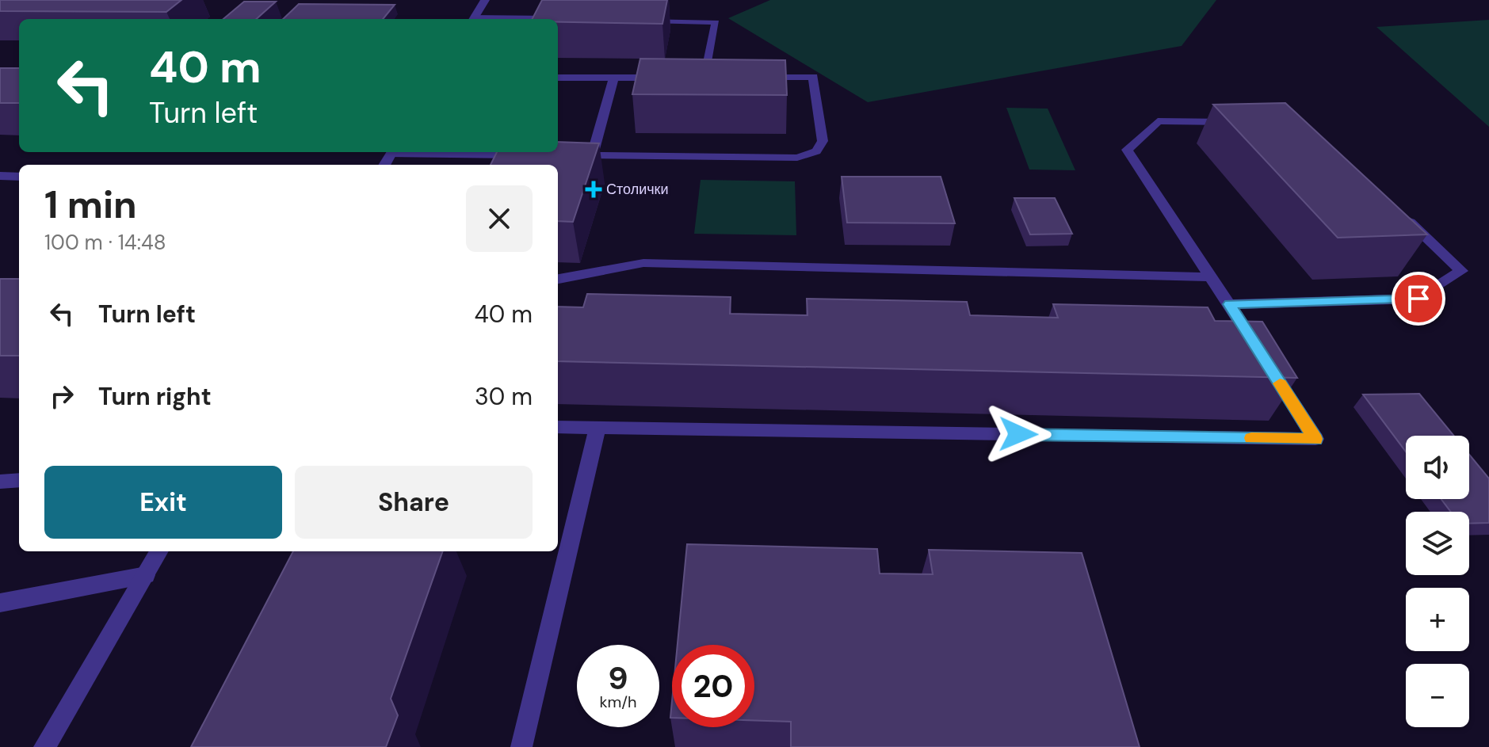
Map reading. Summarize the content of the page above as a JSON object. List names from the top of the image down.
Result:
{
  "places": {
    "health": ["Столички"]
  },
  "page": {
    "turn": ["40 m", "Turn left"],
    "heading": ["1 min", "100 m · 14:48"],
    "list": [
      {
        "name": "Turn left",
        "value": "40 m"
      },
      {
        "name": "Turn right",
        "value": "30 m"
      }
    ],
    "map_buttons": ["+", "−"],
    "buttons": ["Exit", "Share"],
    "speed": "9 km/h",
    "limit": "20"
  }
}
